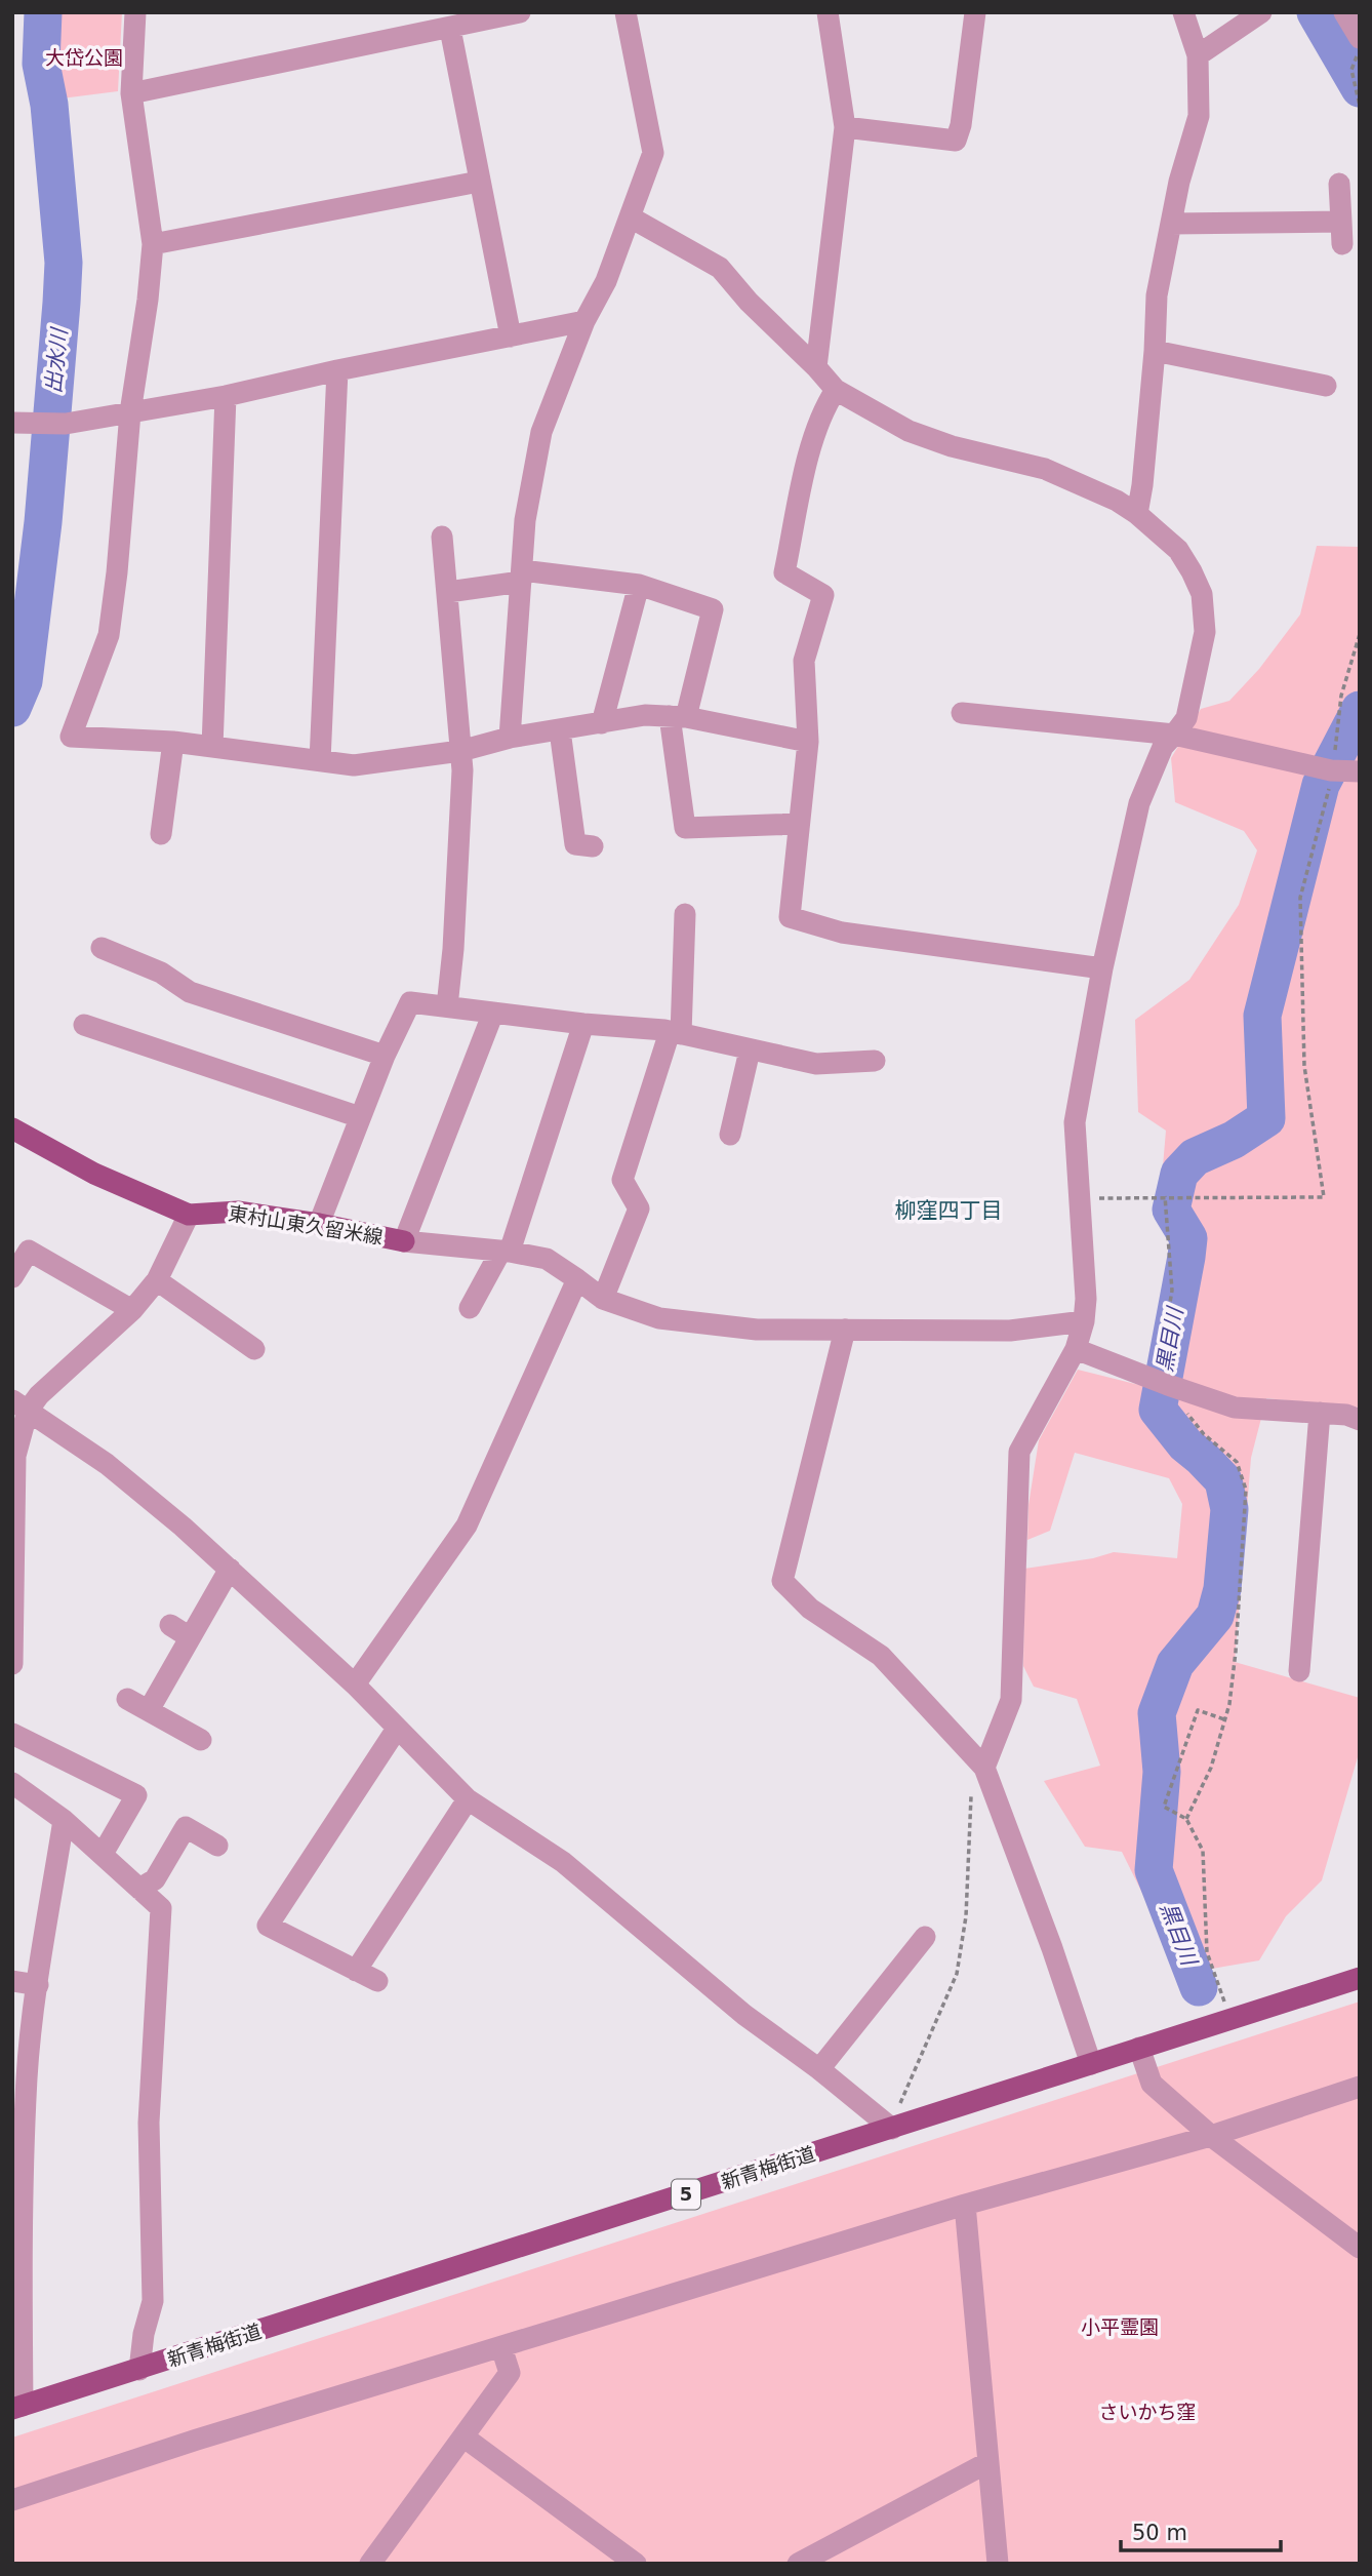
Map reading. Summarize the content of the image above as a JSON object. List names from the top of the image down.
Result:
{
  "streets": {
    "main road": ["東村山東久留米線", "新青梅街道", "5"]
  },
  "districts": ["柳窪四丁目"],
  "water": ["出水川", "黒目川"],
  "parks": ["大岱公園", "小平霊園", "さいかち窪"],
  "scale_bar": "50 m"
}
